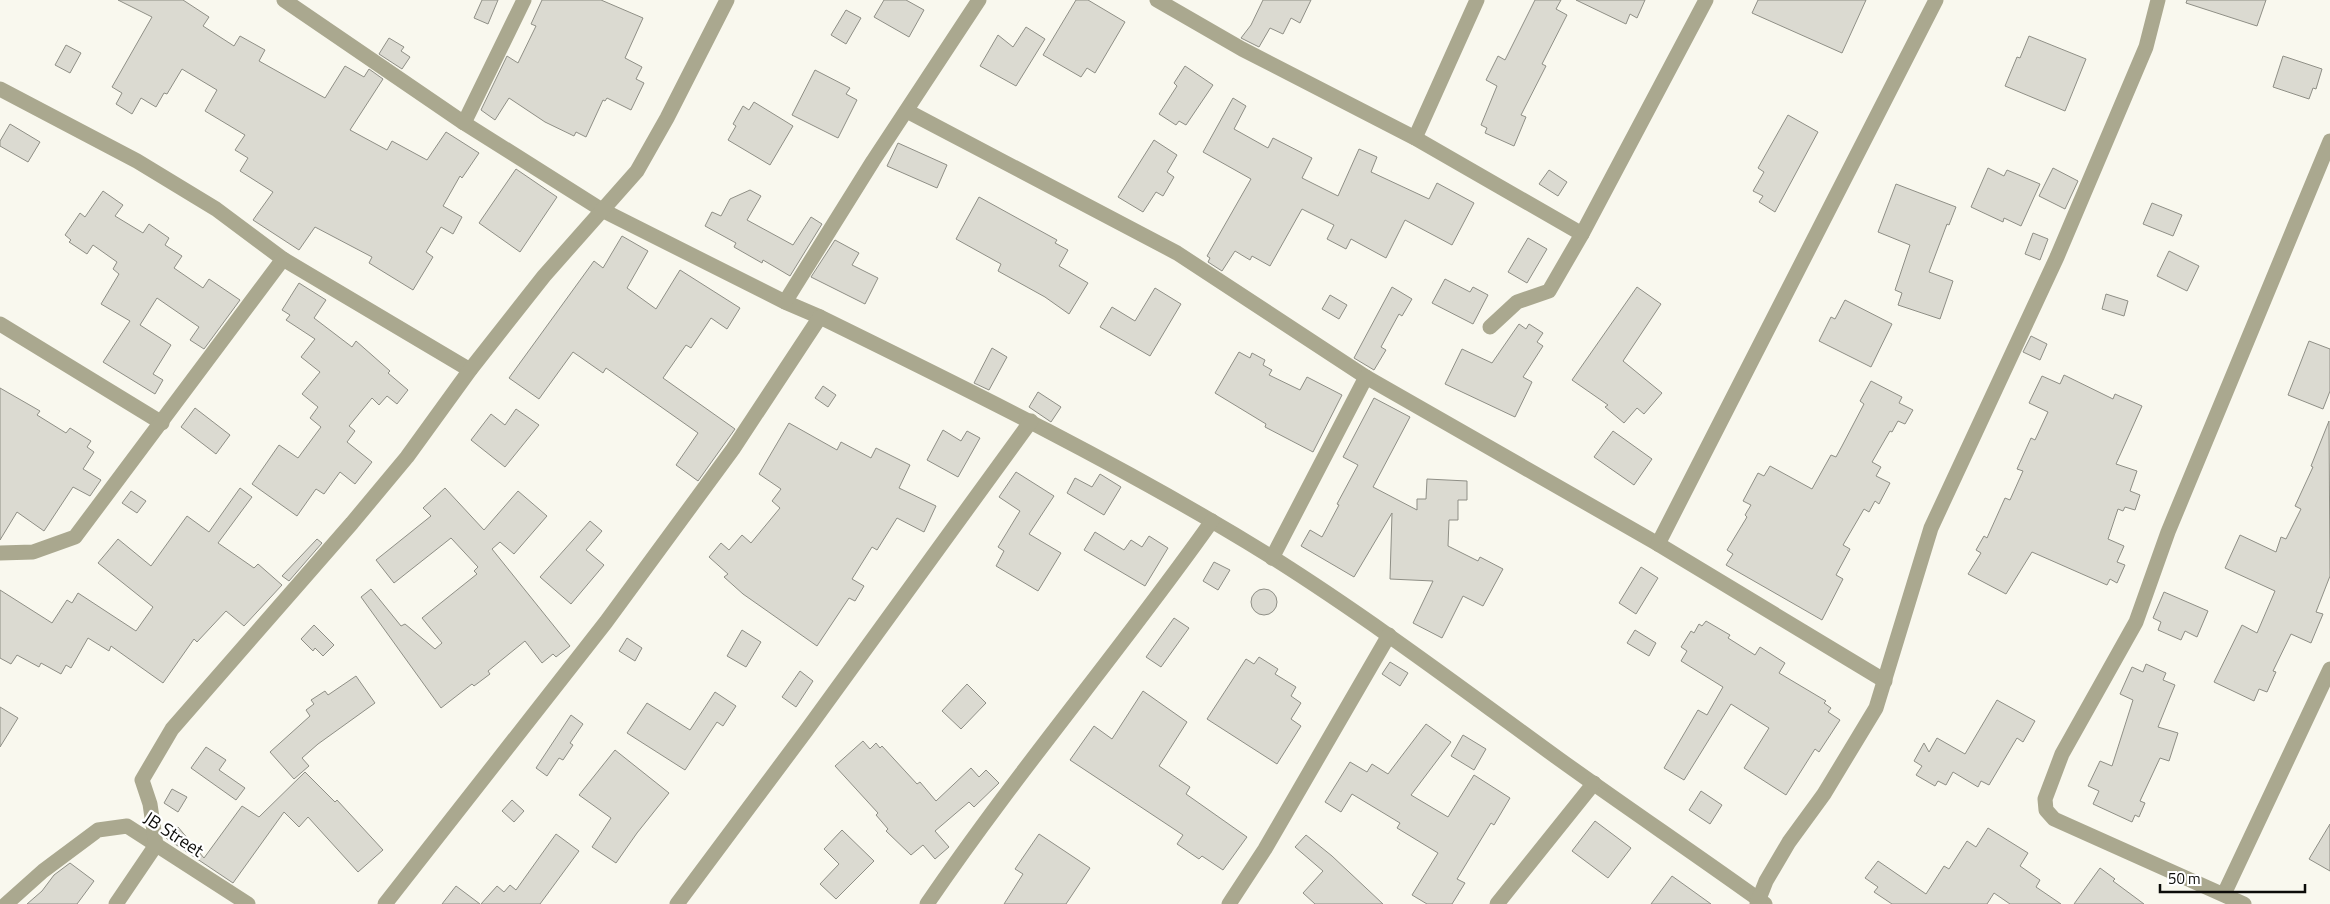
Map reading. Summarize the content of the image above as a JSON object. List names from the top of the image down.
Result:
{
  "streets": {
    "street": ["JB Street"]
  },
  "scale_bar": "50 m"
}
